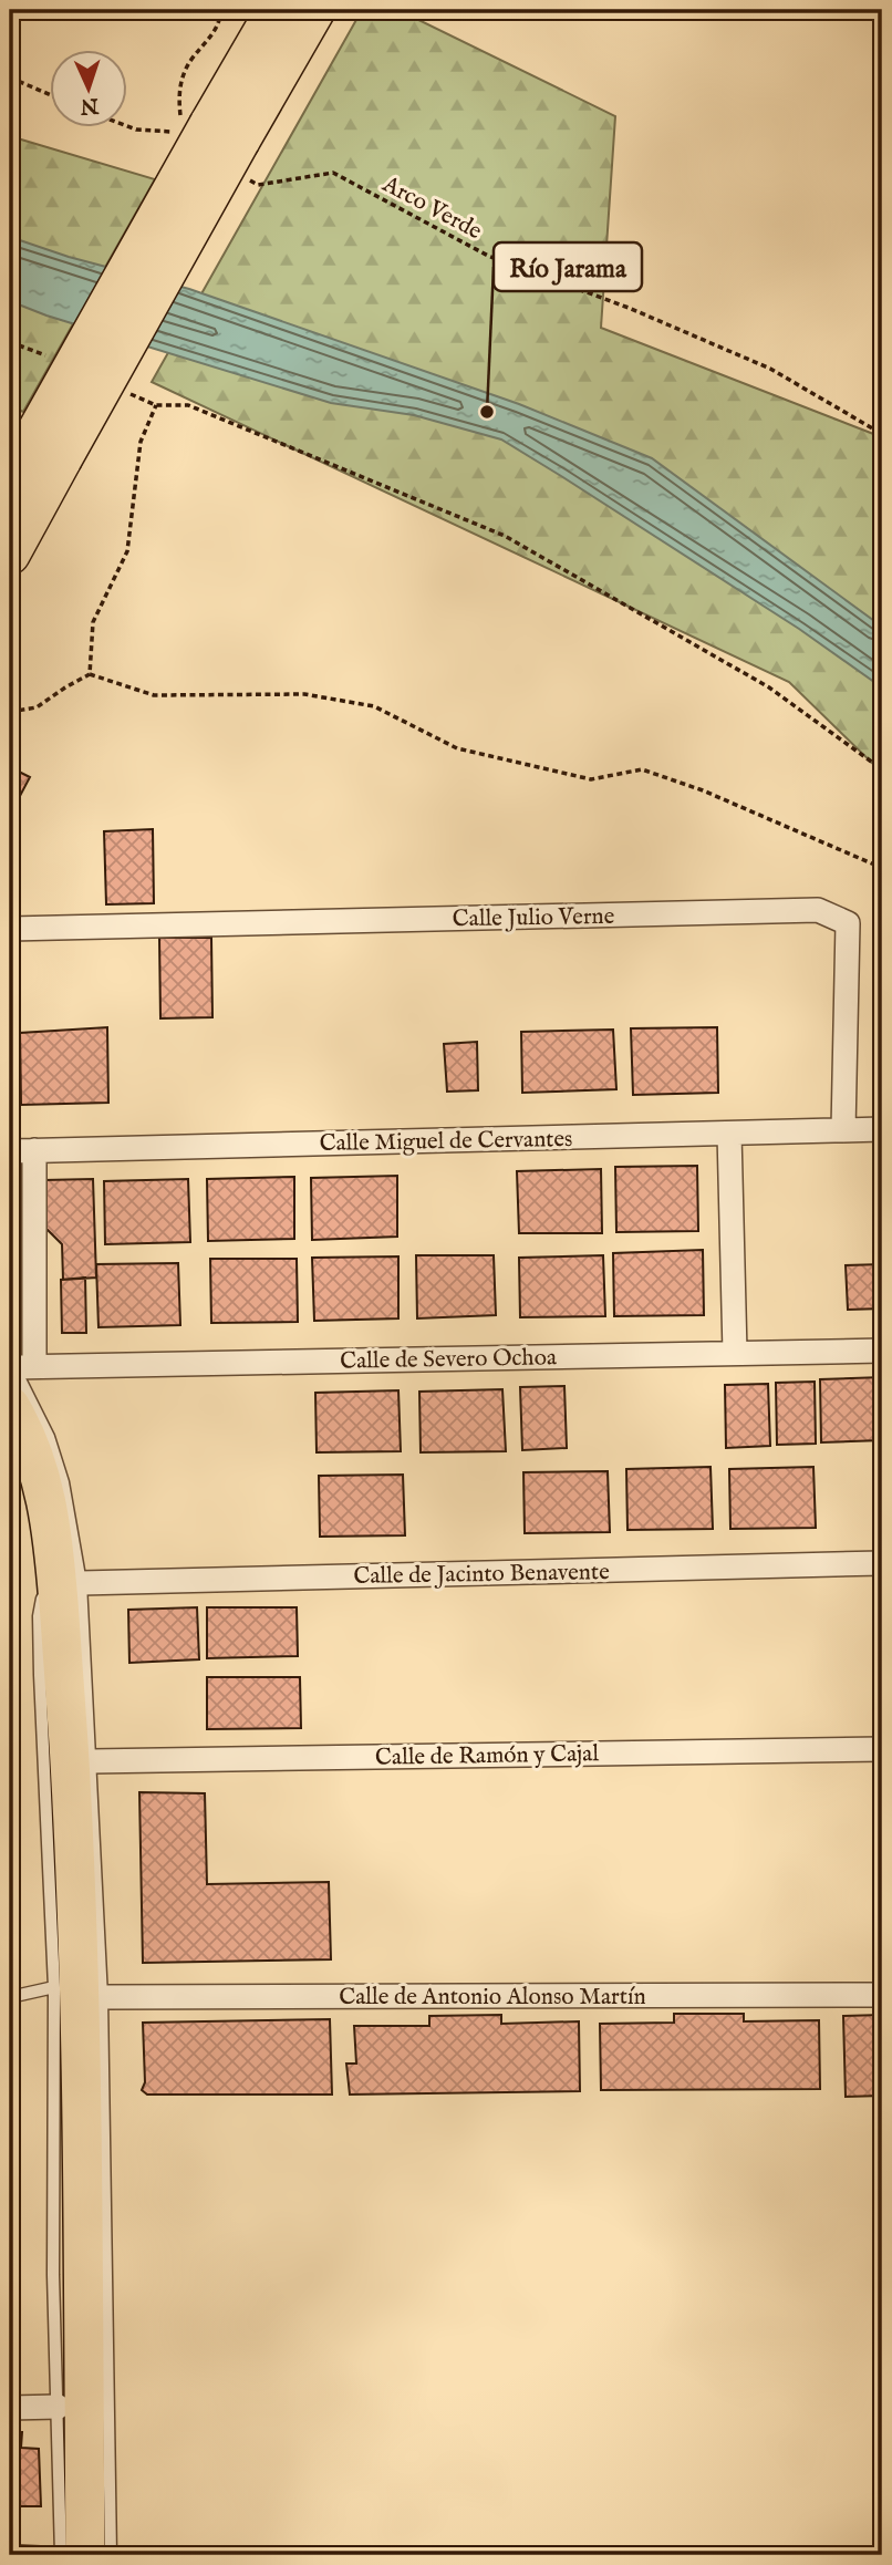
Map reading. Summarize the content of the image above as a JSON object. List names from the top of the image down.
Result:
{
  "streets": {
    "street": [
      "Calle Julio Verne",
      "Calle Miguel de Cervantes",
      "Calle de Severo Ochoa",
      "Calle de Jacinto Benavente",
      "Calle de Ramón y Cajal",
      "Calle de Antonio Alonso Martín"
    ],
    "path": ["Arco Verde"]
  },
  "crossings": [
    ["Calle Julio Verne", "Calle Miguel de Cervantes"]
  ],
  "places": ["Río Jarama"],
  "north": "bottom"
}
